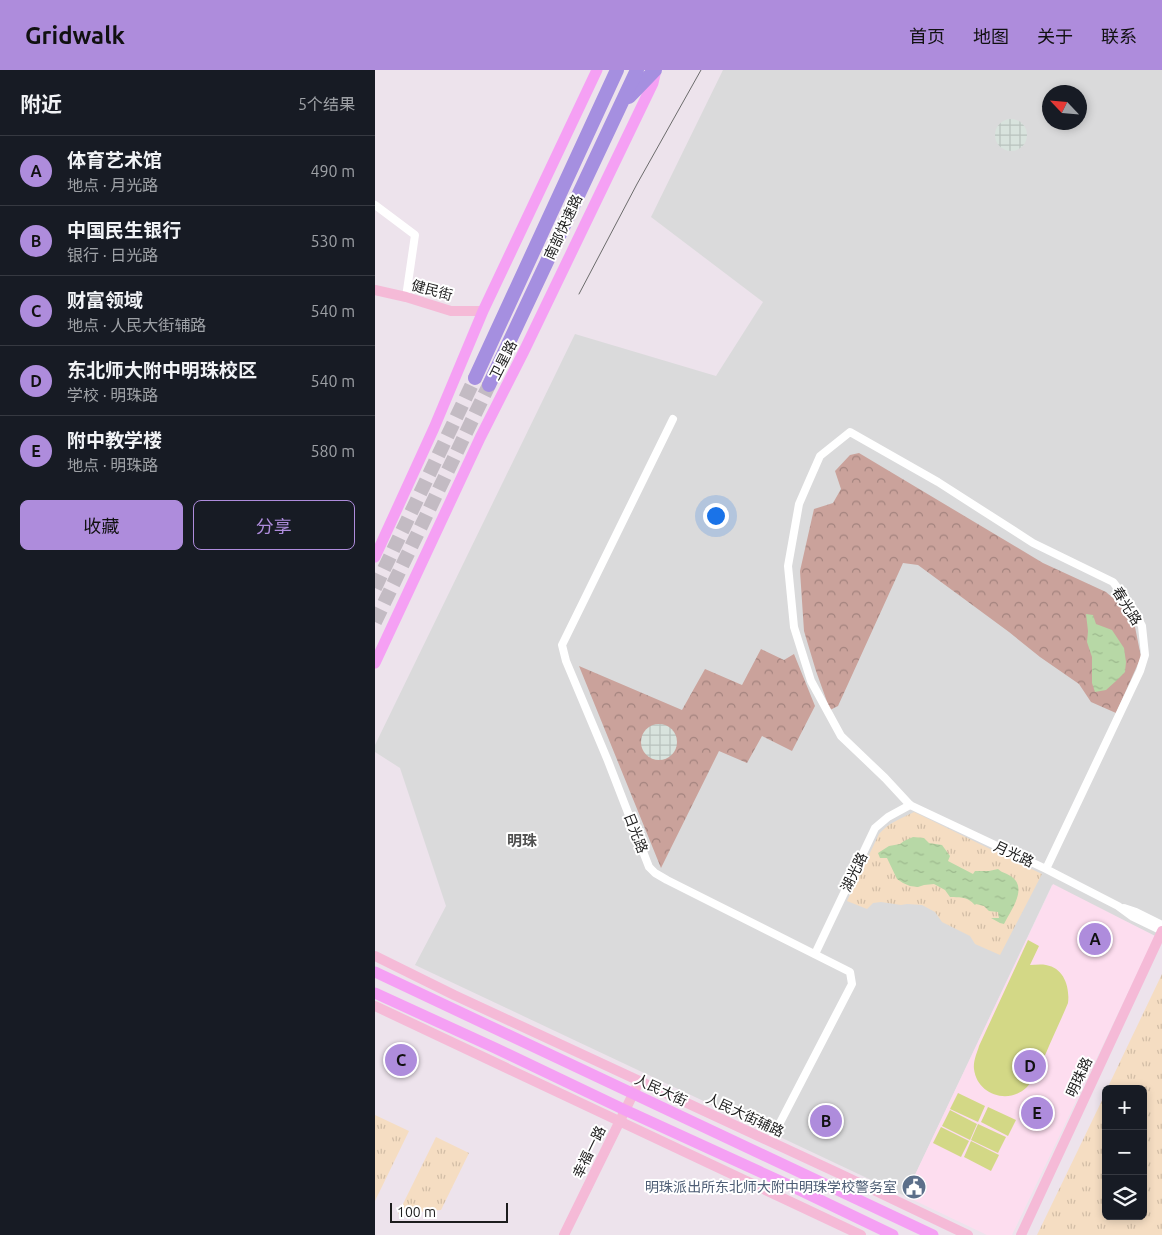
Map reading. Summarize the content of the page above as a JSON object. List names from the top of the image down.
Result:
{
  "streets": {
    "highway": ["南部快速路"],
    "main road": [
      "健民街",
      "卫星路",
      "明珠路",
      "人民大街",
      "人民大街辅路",
      "幸福一路"
    ],
    "street": [
      "春光路",
      "日光路",
      "月光路",
      "湖光路"
    ]
  },
  "crossings": [
    ["春光路", "月光路"],
    ["春光路", "湖光路"],
    ["日光路", "湖光路"],
    ["日光路", "人民大街辅路"],
    ["月光路", "湖光路"],
    ["人民大街", "幸福一路"],
    ["人民大街辅路", "幸福一路"]
  ],
  "districts": ["明珠"],
  "places": {
    "public building": ["明珠派出所东北师大附中明珠学校警务室"]
  },
  "scale_bar": "100 m",
  "north": "top left",
  "page": {
    "header": "Gridwalk",
    "nav": [
      "首页",
      "地图",
      "关于",
      "联系"
    ],
    "heading": ["附近", "5个结果"],
    "list": [
      {
        "mark": "A",
        "name": "体育艺术馆",
        "note": "地点 · 月光路",
        "value": "490 m"
      },
      {
        "mark": "B",
        "name": "中国民生银行",
        "note": "银行 · 日光路",
        "value": "530 m"
      },
      {
        "mark": "C",
        "name": "财富领域",
        "note": "地点 · 人民大街辅路",
        "value": "540 m"
      },
      {
        "mark": "D",
        "name": "东北师大附中明珠校区",
        "note": "学校 · 明珠路",
        "value": "540 m"
      },
      {
        "mark": "E",
        "name": "附中教学楼",
        "note": "地点 · 明珠路",
        "value": "580 m"
      }
    ],
    "buttons": ["收藏", "分享"],
    "pins": [
      "A",
      "C",
      "D",
      "E",
      "B"
    ],
    "map_buttons": ["+", "−"],
    "scale": "100 m"
  }
}
